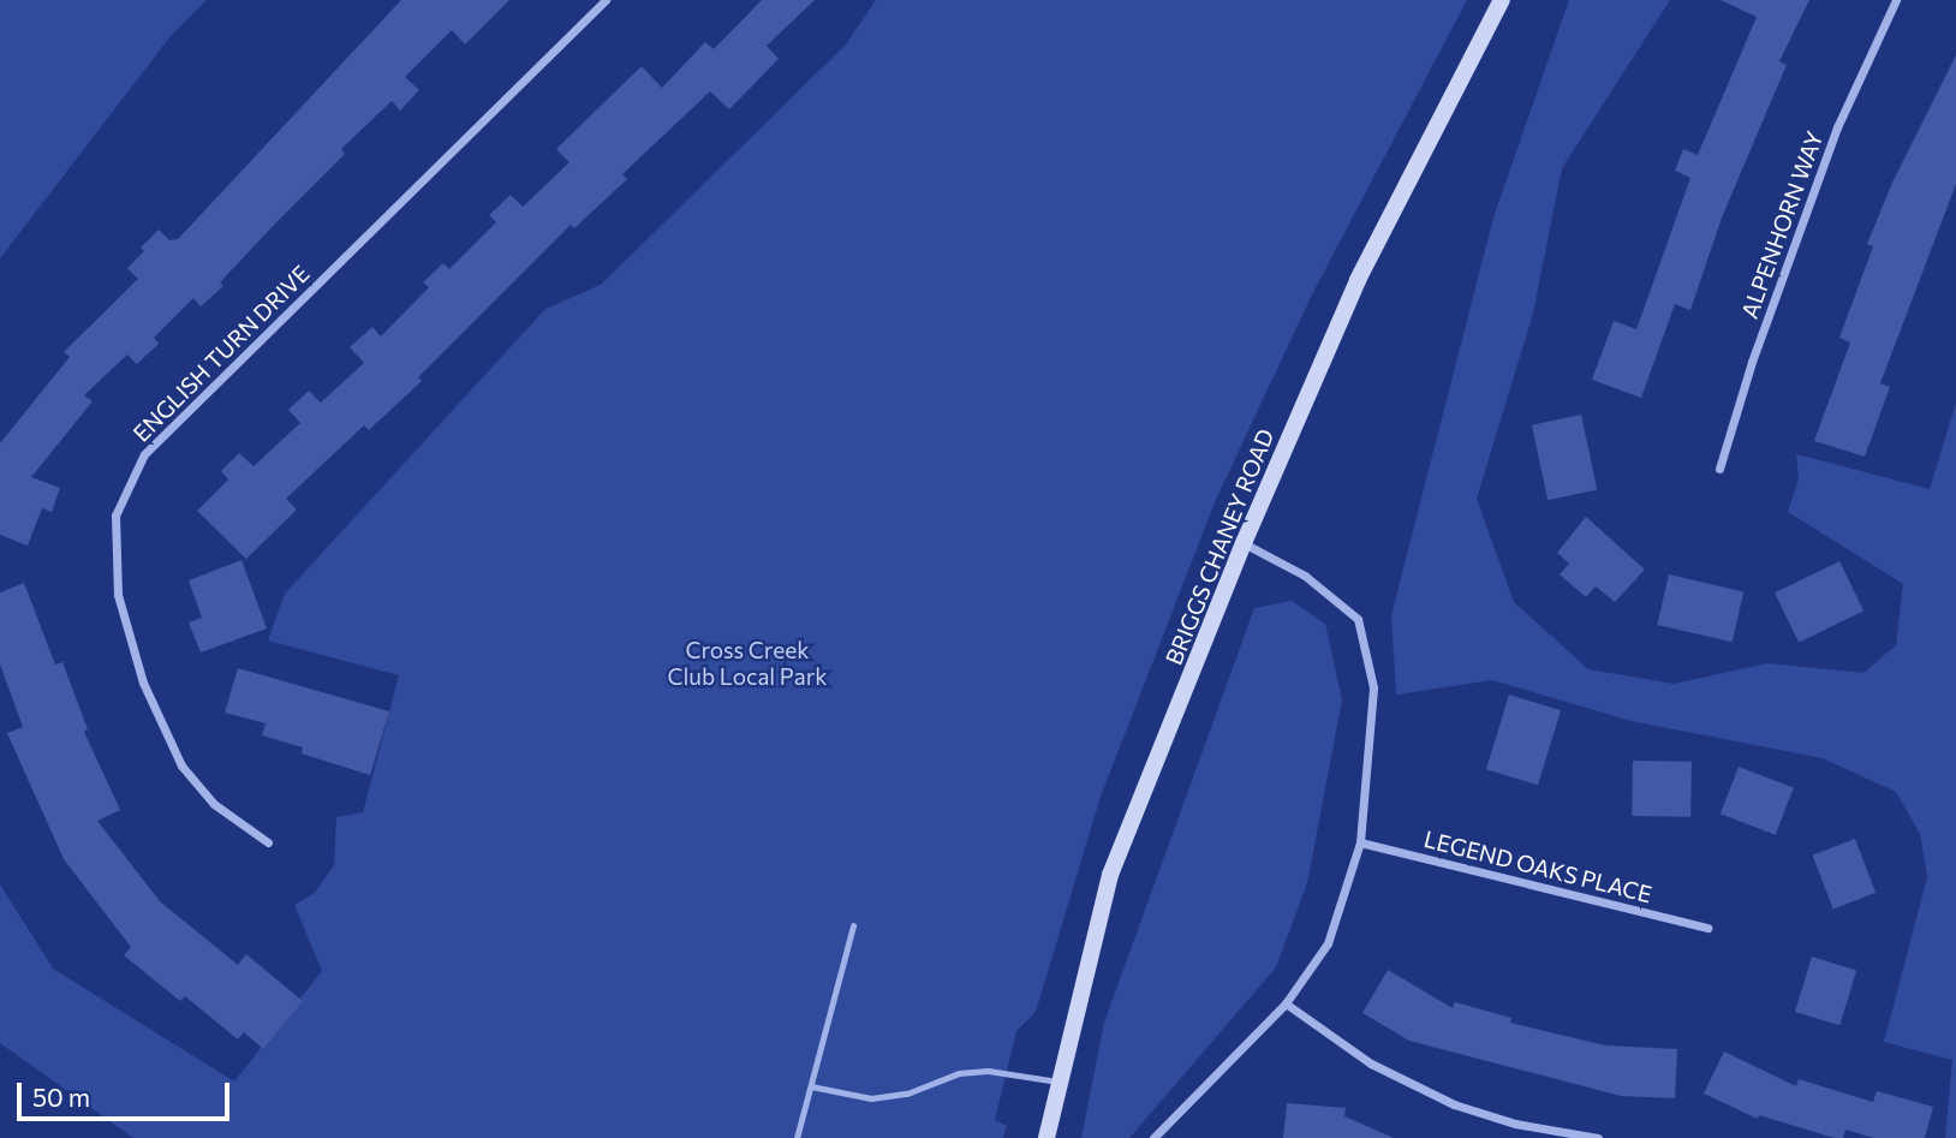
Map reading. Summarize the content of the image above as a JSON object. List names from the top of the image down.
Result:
{
  "streets": {
    "main road": ["BRIGGS CHANEY ROAD"],
    "street": ["ALPENHORN WAY", "ENGLISH TURN DRIVE", "LEGEND OAKS PLACE"]
  },
  "parks": ["Cross Creek Club Local Park"],
  "scale_bar": "50 m"
}
